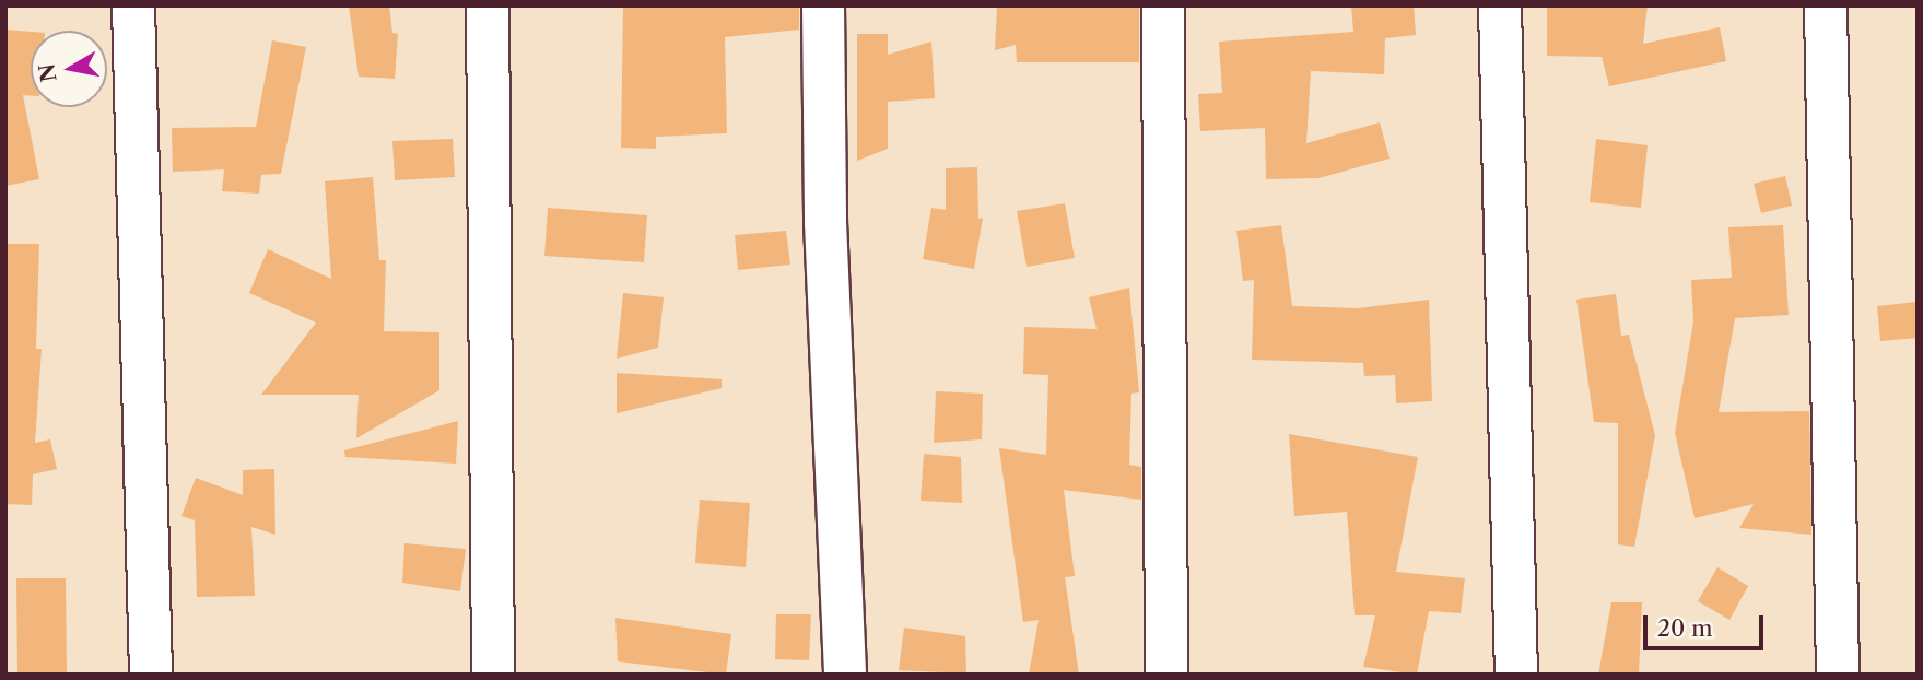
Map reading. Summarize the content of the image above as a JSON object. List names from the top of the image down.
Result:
{
  "scale_bar": "20 m",
  "north": "left"
}
